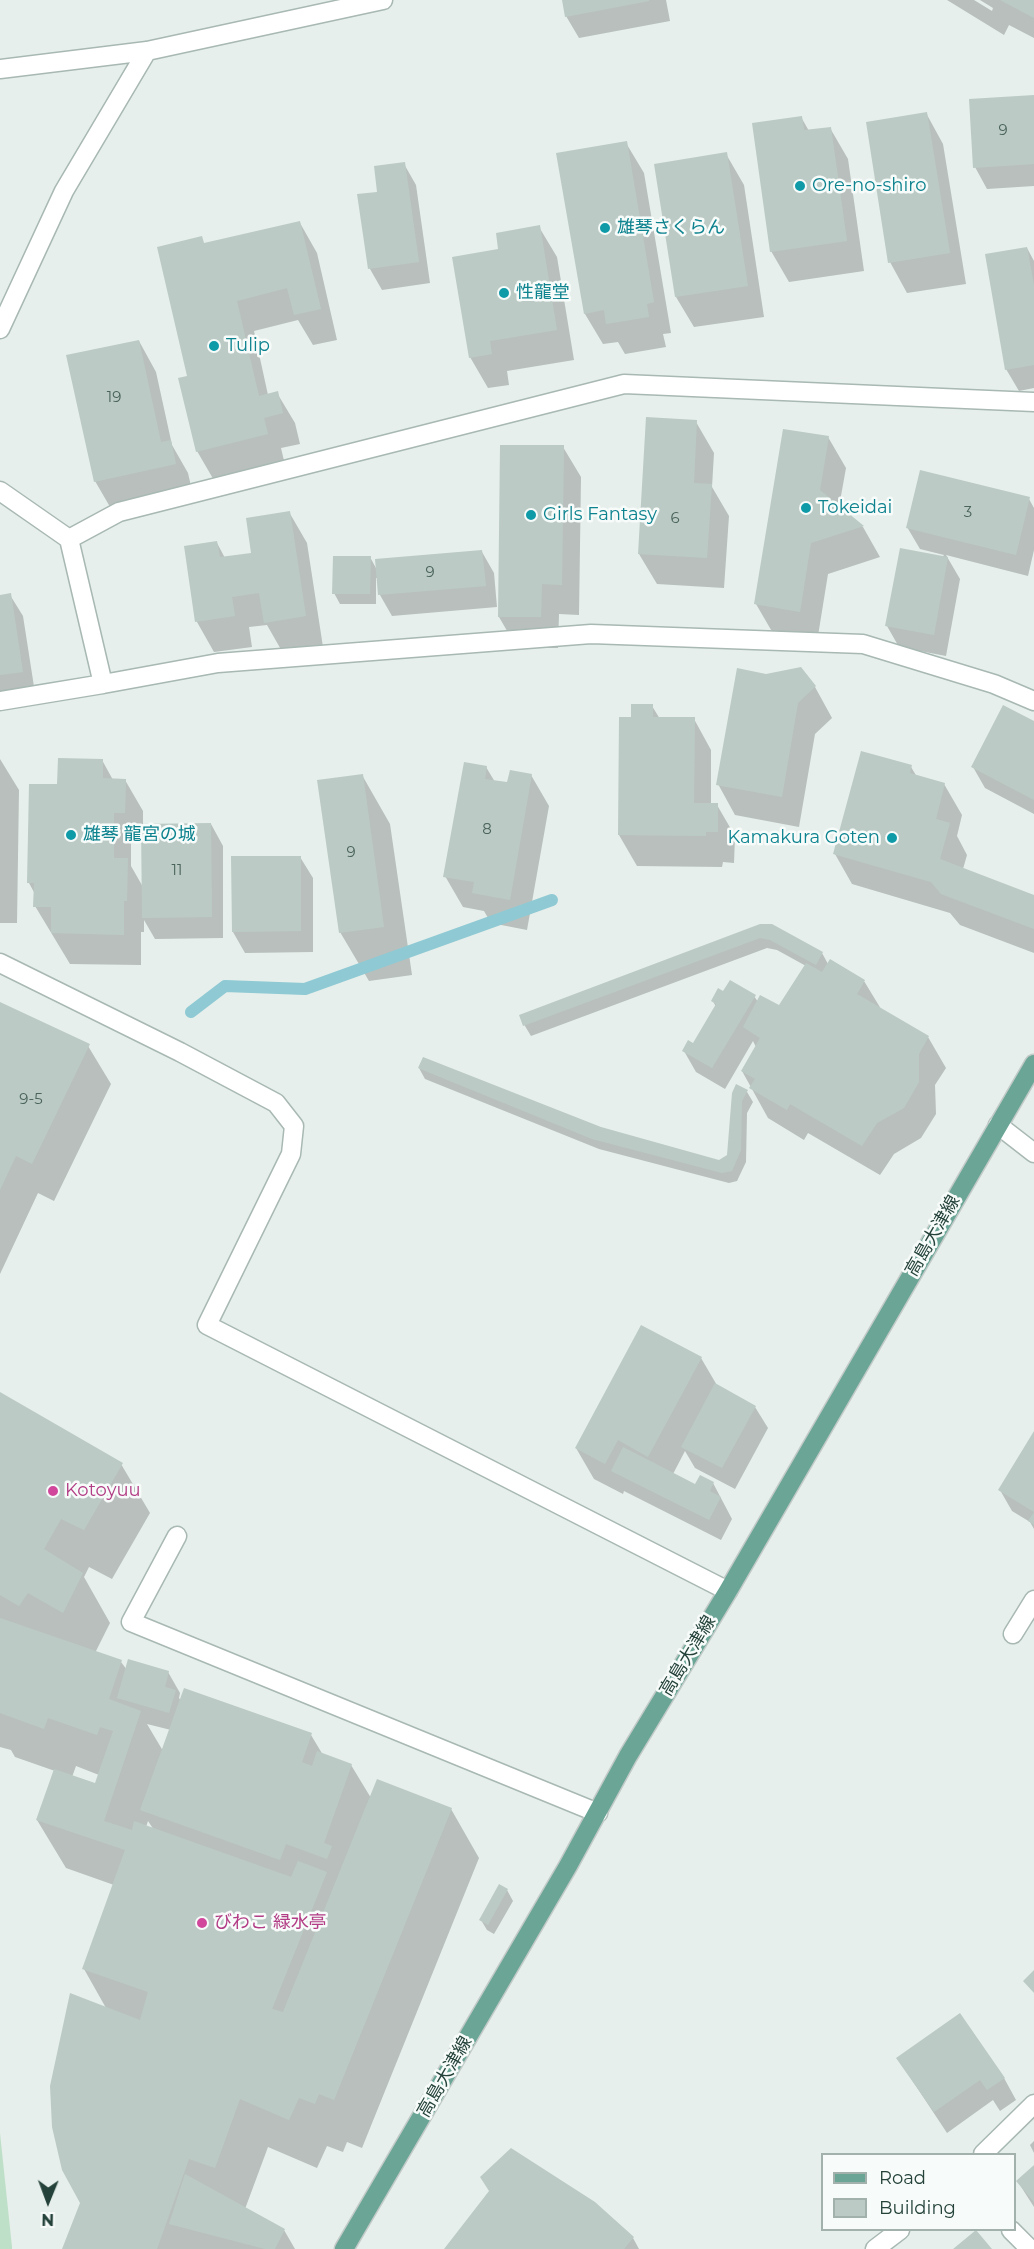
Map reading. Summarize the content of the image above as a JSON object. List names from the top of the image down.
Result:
{
  "streets": {
    "main road": ["高島大津線"]
  },
  "places": [
    "Ore-no-shiro",
    "雄琴さくらん",
    "性龍堂",
    "Tulip",
    "Tokeidai",
    "Girls Fantasy",
    "雄琴 龍宮の城",
    "Kamakura Goten",
    "Kotoyuu",
    "びわこ 緑水亭"
  ],
  "house_numbers": [
    "9",
    "19",
    "3",
    "6",
    "9",
    "8",
    "9",
    "11",
    "9-5"
  ],
  "legend": ["Road", "Building"],
  "north": "bottom"
}
